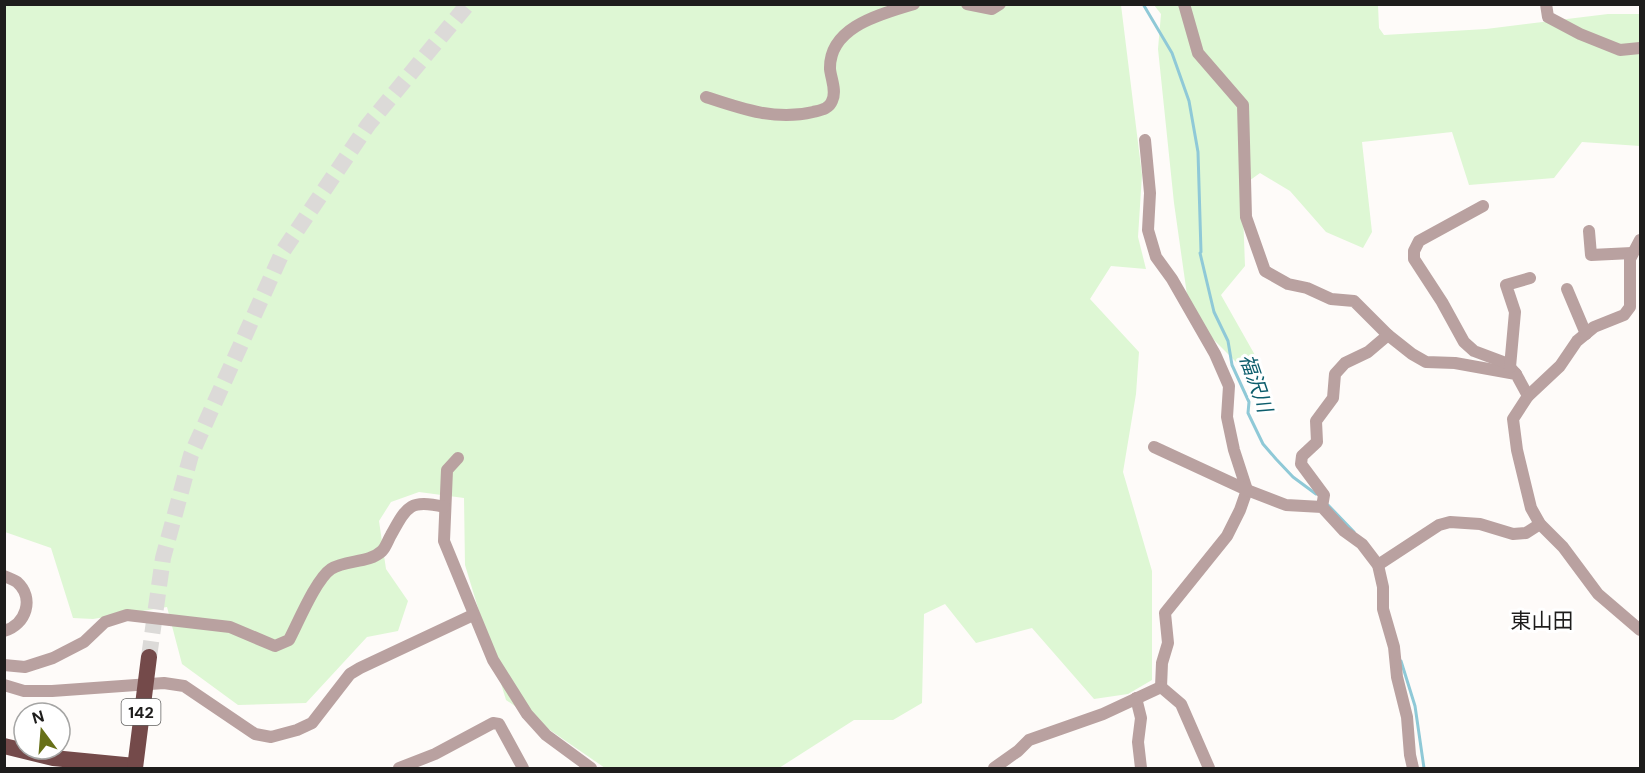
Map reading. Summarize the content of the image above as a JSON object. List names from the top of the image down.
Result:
{
  "streets": {
    "highway": ["142"]
  },
  "districts": ["東山田"],
  "water": ["福沢川"],
  "north": "top"
}
